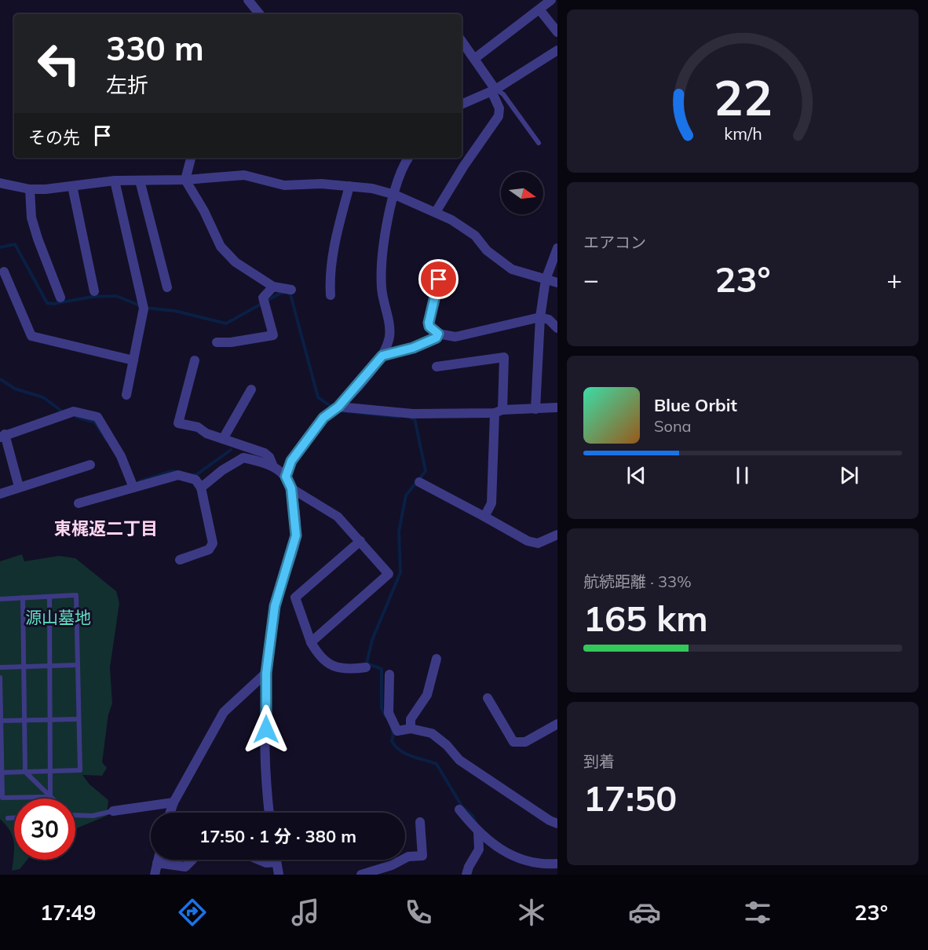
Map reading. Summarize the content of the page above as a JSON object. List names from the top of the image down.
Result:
{
  "districts": ["東梶返二丁目"],
  "parks": ["源山墓地"],
  "north": "right",
  "page": {
    "turn": ["330 m", "左折"],
    "then": "その先",
    "tile": [
      "エアコン",
      ["航続距離 · 33%", "165 km"],
      ["到着", "17:50"]
    ],
    "heat": ["−", "23°", "+"],
    "song": ["Blue Orbit", "Sona"],
    "limit": "30",
    "trip": "17:50 · 1 分 · 380 m",
    "tabs": ["17:49", "23°"],
    "gauge": ["22", "km/h"]
  }
}
